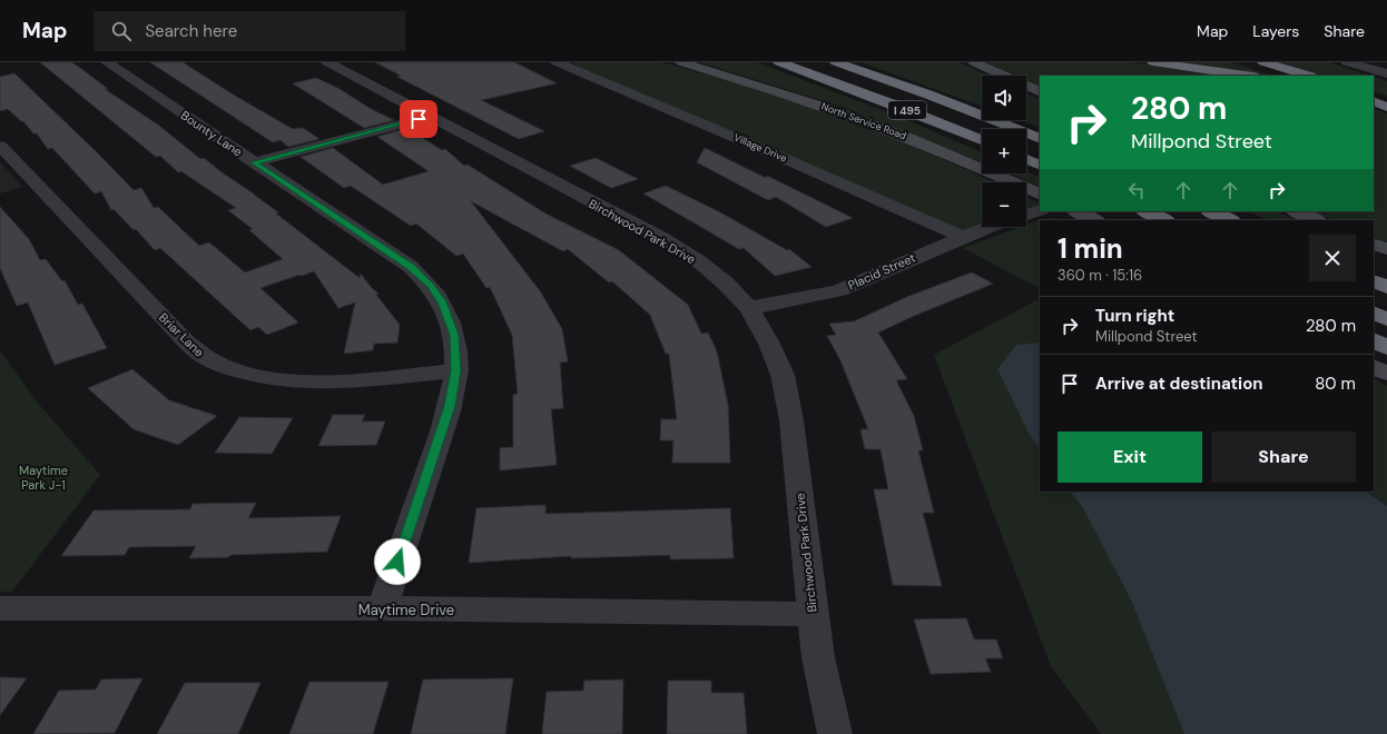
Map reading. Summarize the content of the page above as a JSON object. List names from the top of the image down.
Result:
{
  "streets": {
    "highway": ["I 495"],
    "main road": ["North Service Road"],
    "street": [
      "Bounty Lane",
      "Village Drive",
      "Birchwood Park Drive",
      "Placid Street",
      "Briar Lane",
      "Maytime Drive"
    ]
  },
  "crossings": [
    ["Bounty Lane", "Briar Lane"],
    ["Bounty Lane", "Maytime Drive"],
    ["Village Drive", "Placid Street"],
    ["Birchwood Park Drive", "Placid Street"],
    ["Birchwood Park Drive", "Maytime Drive"]
  ],
  "parks": ["Maytime Park J-1"],
  "page": {
    "header": "Map",
    "search": "Search here",
    "nav": ["Map", "Layers", "Share"],
    "map_buttons": ["+", "−"],
    "turn": ["280 m", "Millpond Street"],
    "heading": ["1 min", "360 m · 15:16"],
    "list": [
      {
        "name": "Turn right",
        "note": "Millpond Street",
        "value": "280 m"
      },
      {
        "name": "Arrive at destination",
        "value": "80 m"
      }
    ],
    "buttons": ["Exit", "Share"]
  }
}
